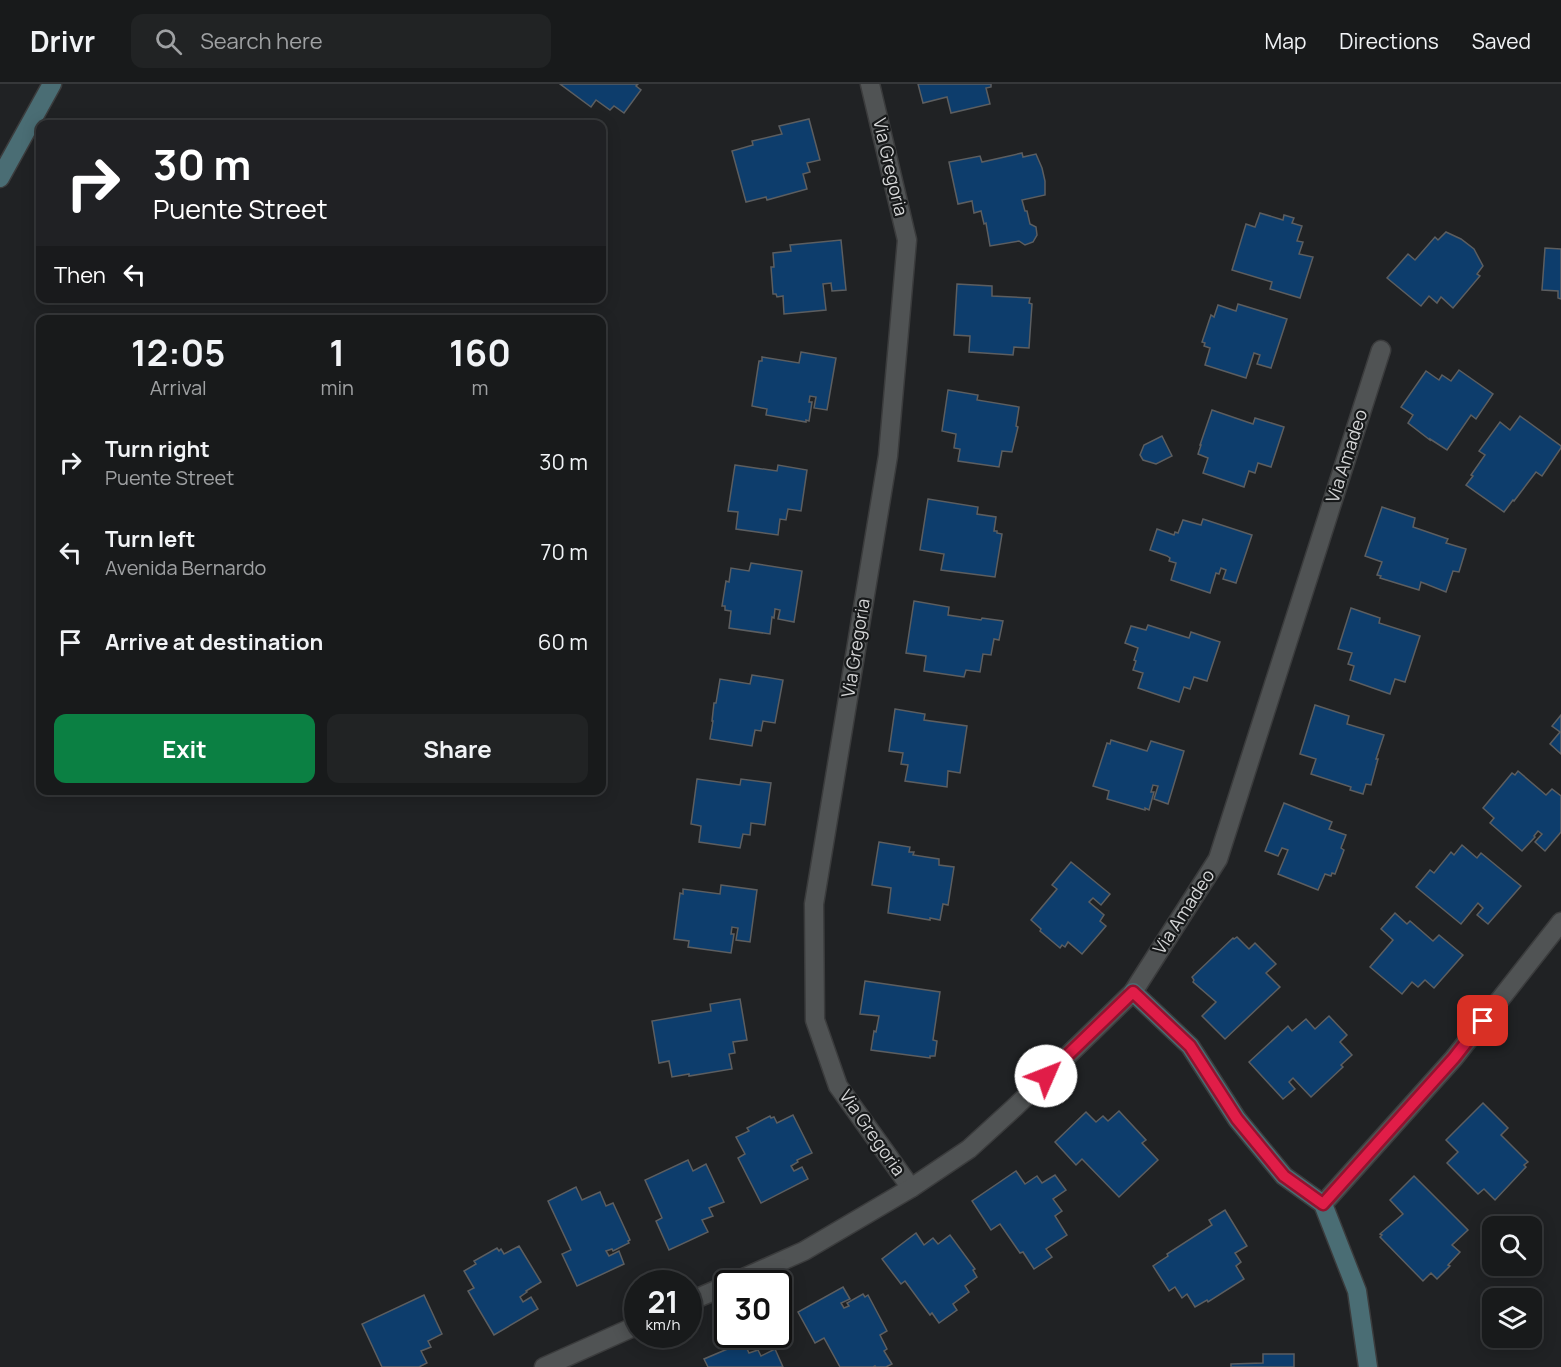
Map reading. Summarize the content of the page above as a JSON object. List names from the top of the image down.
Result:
{
  "streets": {
    "street": ["Via Gregoria", "Via Amadeo"]
  },
  "crossings": [
    ["Via Gregoria", "Via Amadeo"]
  ],
  "page": {
    "header": "Drivr",
    "search": "Search here",
    "nav": ["Map", "Directions", "Saved"],
    "turn": ["30 m", "Puente Street"],
    "then": "Then",
    "eta": [
      "12:05",
      "Arrival",
      "1",
      "min",
      "160",
      "m"
    ],
    "list": [
      {
        "name": "Turn right",
        "note": "Puente Street",
        "value": "30 m"
      },
      {
        "name": "Turn left",
        "note": "Avenida Bernardo",
        "value": "70 m"
      },
      {
        "name": "Arrive at destination",
        "value": "60 m"
      }
    ],
    "buttons": ["Exit", "Share"],
    "speed": "21 km/h",
    "limit": "30"
  }
}
